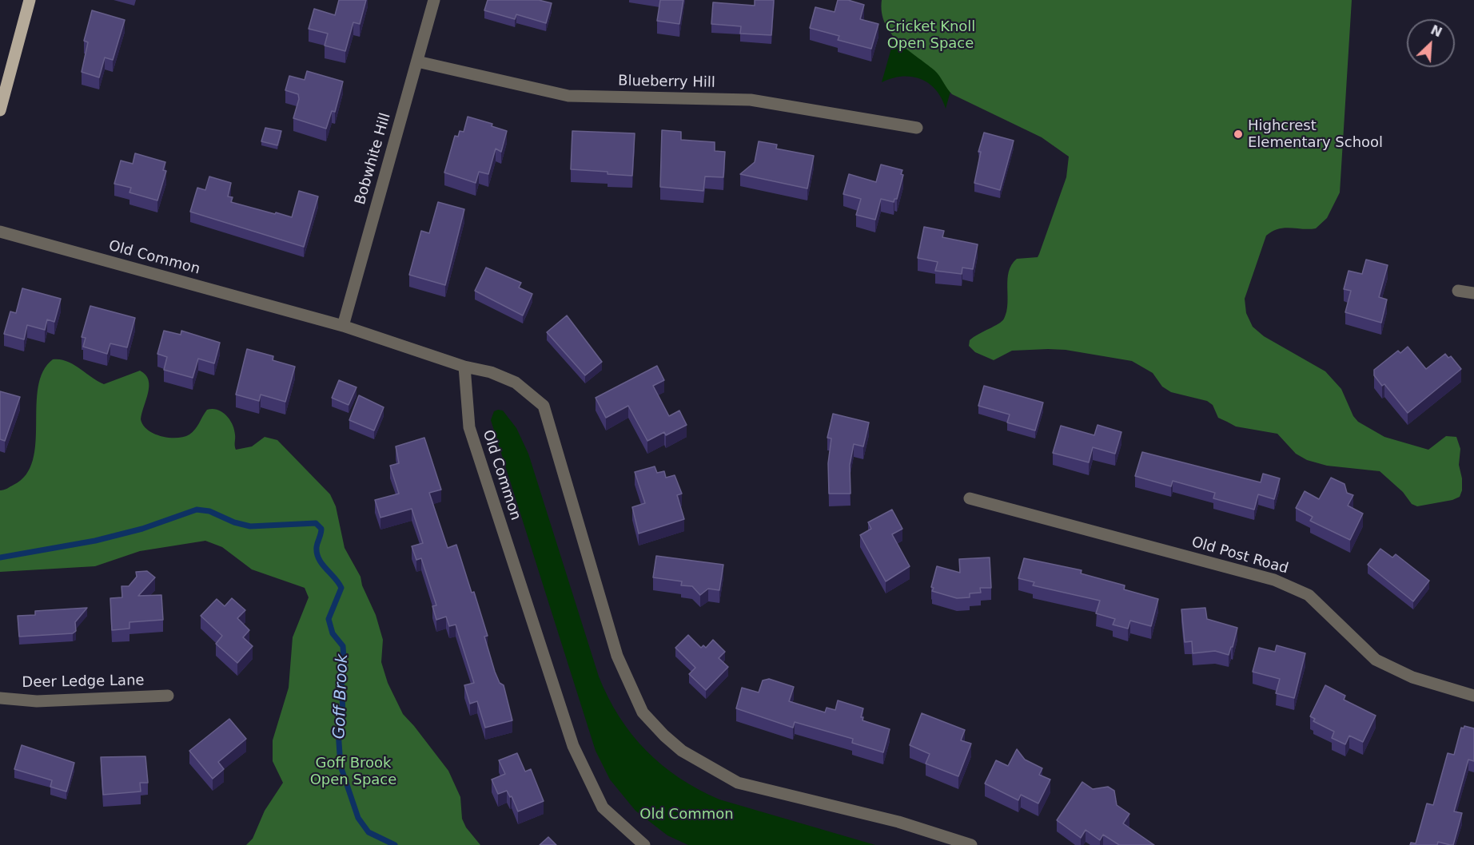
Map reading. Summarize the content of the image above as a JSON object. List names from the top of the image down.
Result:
{
  "streets": {
    "street": [
      "Blueberry Hill",
      "Bobwhite Hill",
      "Old Common",
      "Old Post Road",
      "Deer Ledge Lane"
    ]
  },
  "crossings": [
    ["Blueberry Hill", "Bobwhite Hill"],
    ["Bobwhite Hill", "Old Common"]
  ],
  "water": ["Goff Brook"],
  "parks": ["Cricket Knoll Open Space", "Goff Brook Open Space", "Old Common"],
  "places": ["Highcrest Elementary School"],
  "north": "top right"
}
